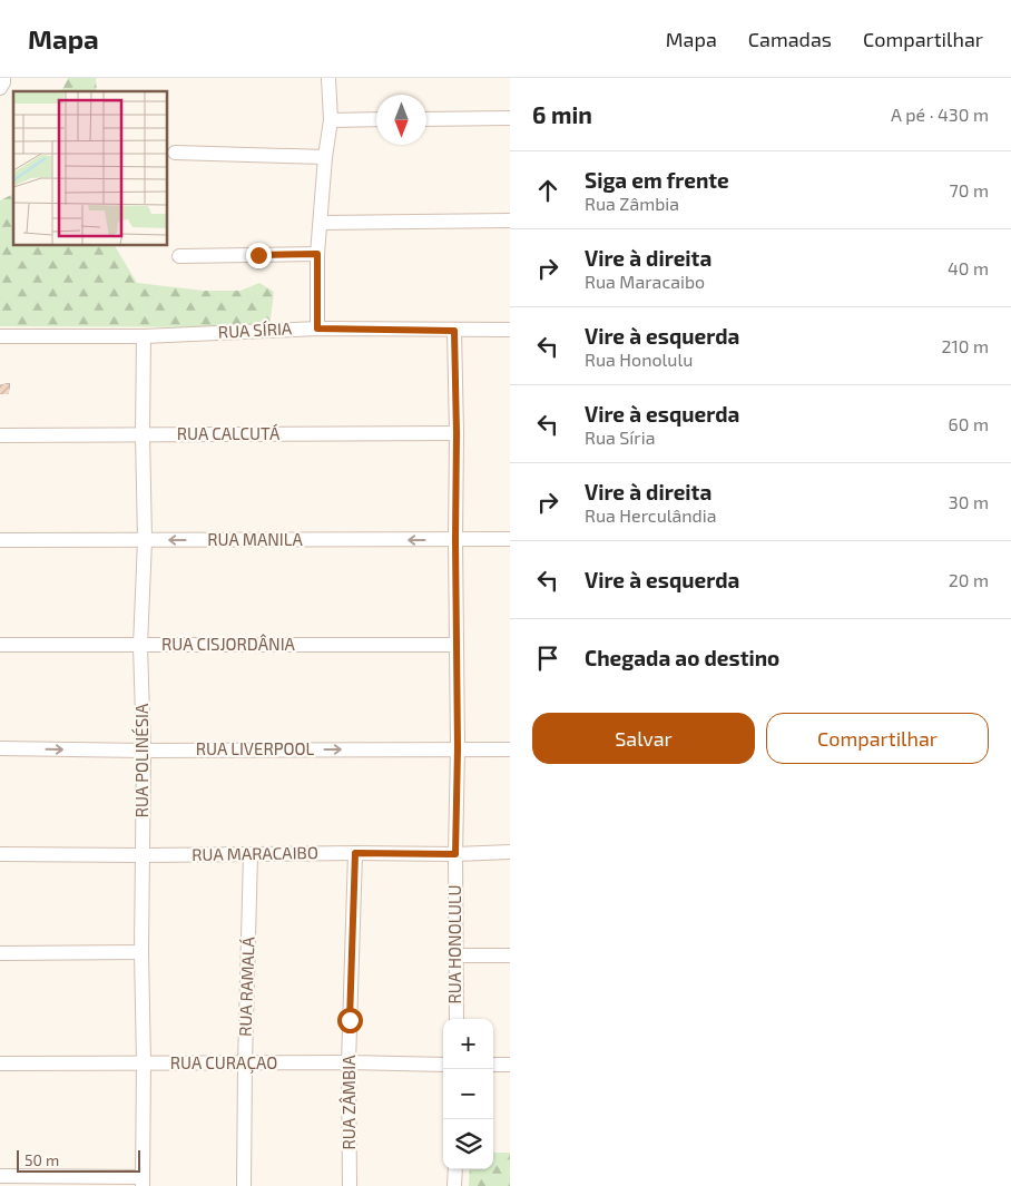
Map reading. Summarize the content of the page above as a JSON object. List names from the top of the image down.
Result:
{
  "streets": {
    "street": [
      "RUA SÍRIA",
      "RUA CALCUTÁ",
      "RUA MANILA",
      "RUA CISJORDÂNIA",
      "RUA LIVERPOOL",
      "RUA POLINÉSIA",
      "RUA MARACAIBO",
      "RUA HONOLULU",
      "RUA RAMALÁ",
      "RUA CURAÇAO",
      "RUA ZÂMBIA"
    ]
  },
  "crossings": [
    ["RUA SÍRIA", "RUA POLINÉSIA"],
    ["RUA SÍRIA", "RUA HONOLULU"],
    ["RUA CALCUTÁ", "RUA POLINÉSIA"],
    ["RUA CALCUTÁ", "RUA HONOLULU"],
    ["RUA MANILA", "RUA POLINÉSIA"],
    ["RUA MANILA", "RUA HONOLULU"],
    ["RUA CISJORDÂNIA", "RUA POLINÉSIA"],
    ["RUA CISJORDÂNIA", "RUA HONOLULU"],
    ["RUA LIVERPOOL", "RUA POLINÉSIA"],
    ["RUA LIVERPOOL", "RUA HONOLULU"],
    ["RUA POLINÉSIA", "RUA MARACAIBO"],
    ["RUA POLINÉSIA", "RUA CURAÇAO"],
    ["RUA MARACAIBO", "RUA HONOLULU"],
    ["RUA MARACAIBO", "RUA RAMALÁ"],
    ["RUA MARACAIBO", "RUA ZÂMBIA"],
    ["RUA RAMALÁ", "RUA CURAÇAO"],
    ["RUA CURAÇAO", "RUA ZÂMBIA"]
  ],
  "one_way": ["RUA MANILA", "RUA LIVERPOOL"],
  "scale_bar": "50 m",
  "north": "bottom",
  "page": {
    "header": "Mapa",
    "nav": ["Mapa", "Camadas", "Compartilhar"],
    "heading": ["6 min", "A pé · 430 m"],
    "list": [
      ["Siga em frente", "Rua Zâmbia", "70 m"],
      ["Vire à direita", "Rua Maracaibo", "40 m"],
      ["Vire à esquerda", "Rua Honolulu", "210 m"],
      ["Vire à esquerda", "Rua Síria", "60 m"],
      ["Vire à direita", "Rua Herculândia", "30 m"],
      ["Vire à esquerda", "20 m"],
      "Chegada ao destino"
    ],
    "buttons": ["Salvar", "Compartilhar"],
    "map_buttons": ["+", "−"],
    "scale": "50 m"
  }
}
